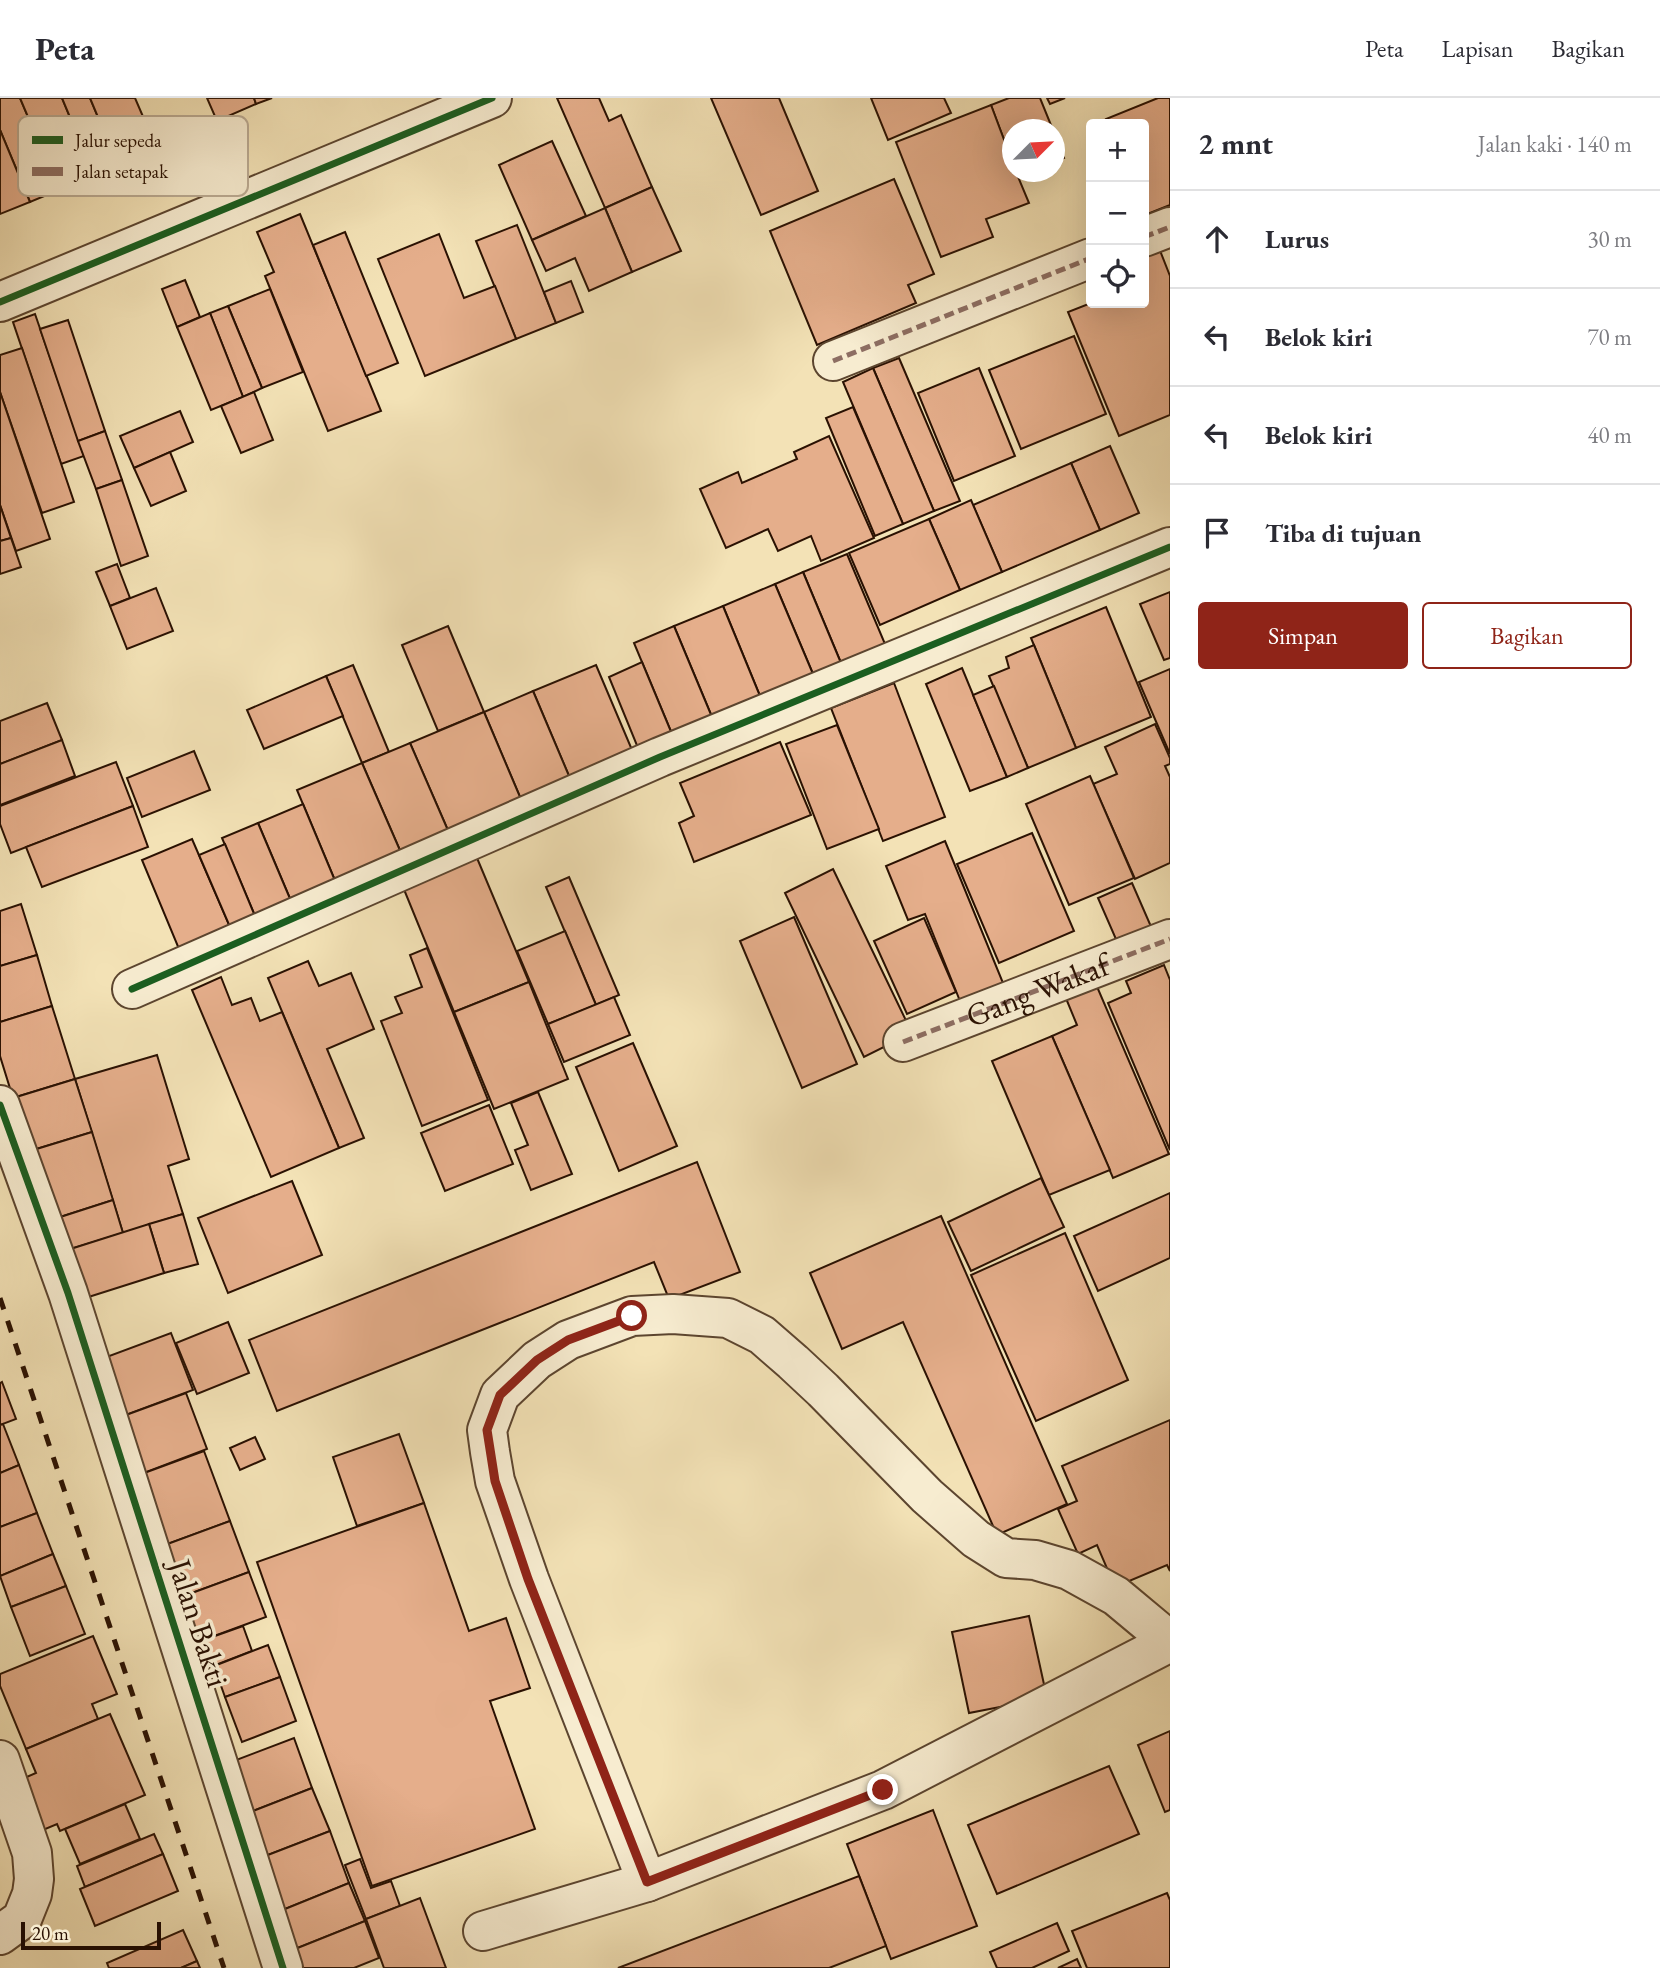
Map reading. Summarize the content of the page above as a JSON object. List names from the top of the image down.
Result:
{
  "streets": {
    "street": ["Gang Wakaf", "Jalan Bakti"]
  },
  "legend": ["Jalur sepeda", "Jalan setapak"],
  "scale_bar": "20 m",
  "north": "top right",
  "page": {
    "header": "Peta",
    "nav": ["Peta", "Lapisan", "Bagikan"],
    "heading": ["2 mnt", "Jalan kaki · 140 m"],
    "map_buttons": ["+", "−"],
    "list": [
      ["Lurus", "30 m"],
      ["Belok kiri", "70 m"],
      ["Belok kiri", "40 m"],
      "Tiba di tujuan"
    ],
    "buttons": ["Simpan", "Bagikan"],
    "scale": "20 m"
  }
}
